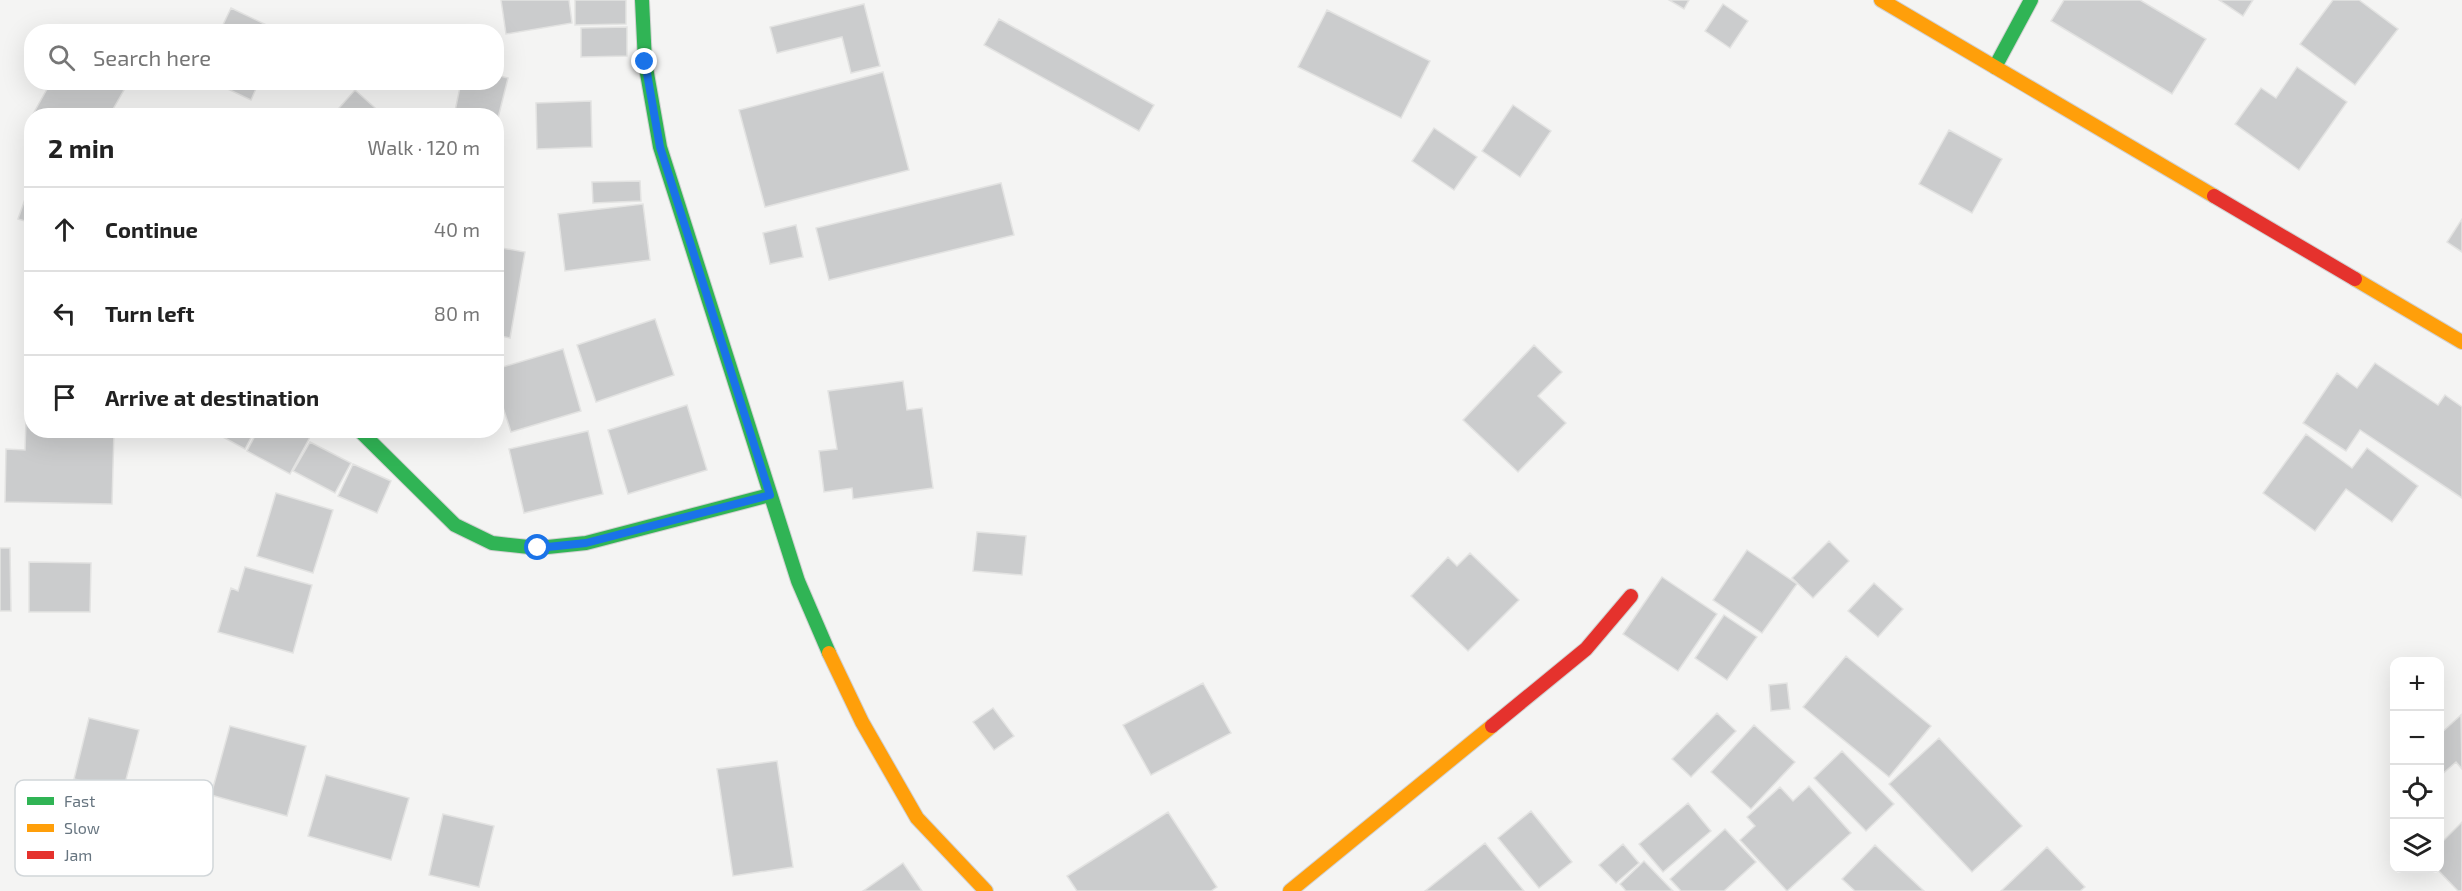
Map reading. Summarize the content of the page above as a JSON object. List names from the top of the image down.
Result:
{
  "legend": ["Fast", "Slow", "Jam"],
  "page": {
    "search": "Search here",
    "heading": ["2 min", "Walk · 120 m"],
    "list": [
      ["Continue", "40 m"],
      ["Turn left", "80 m"],
      "Arrive at destination"
    ],
    "map_buttons": ["+", "−"]
  }
}
